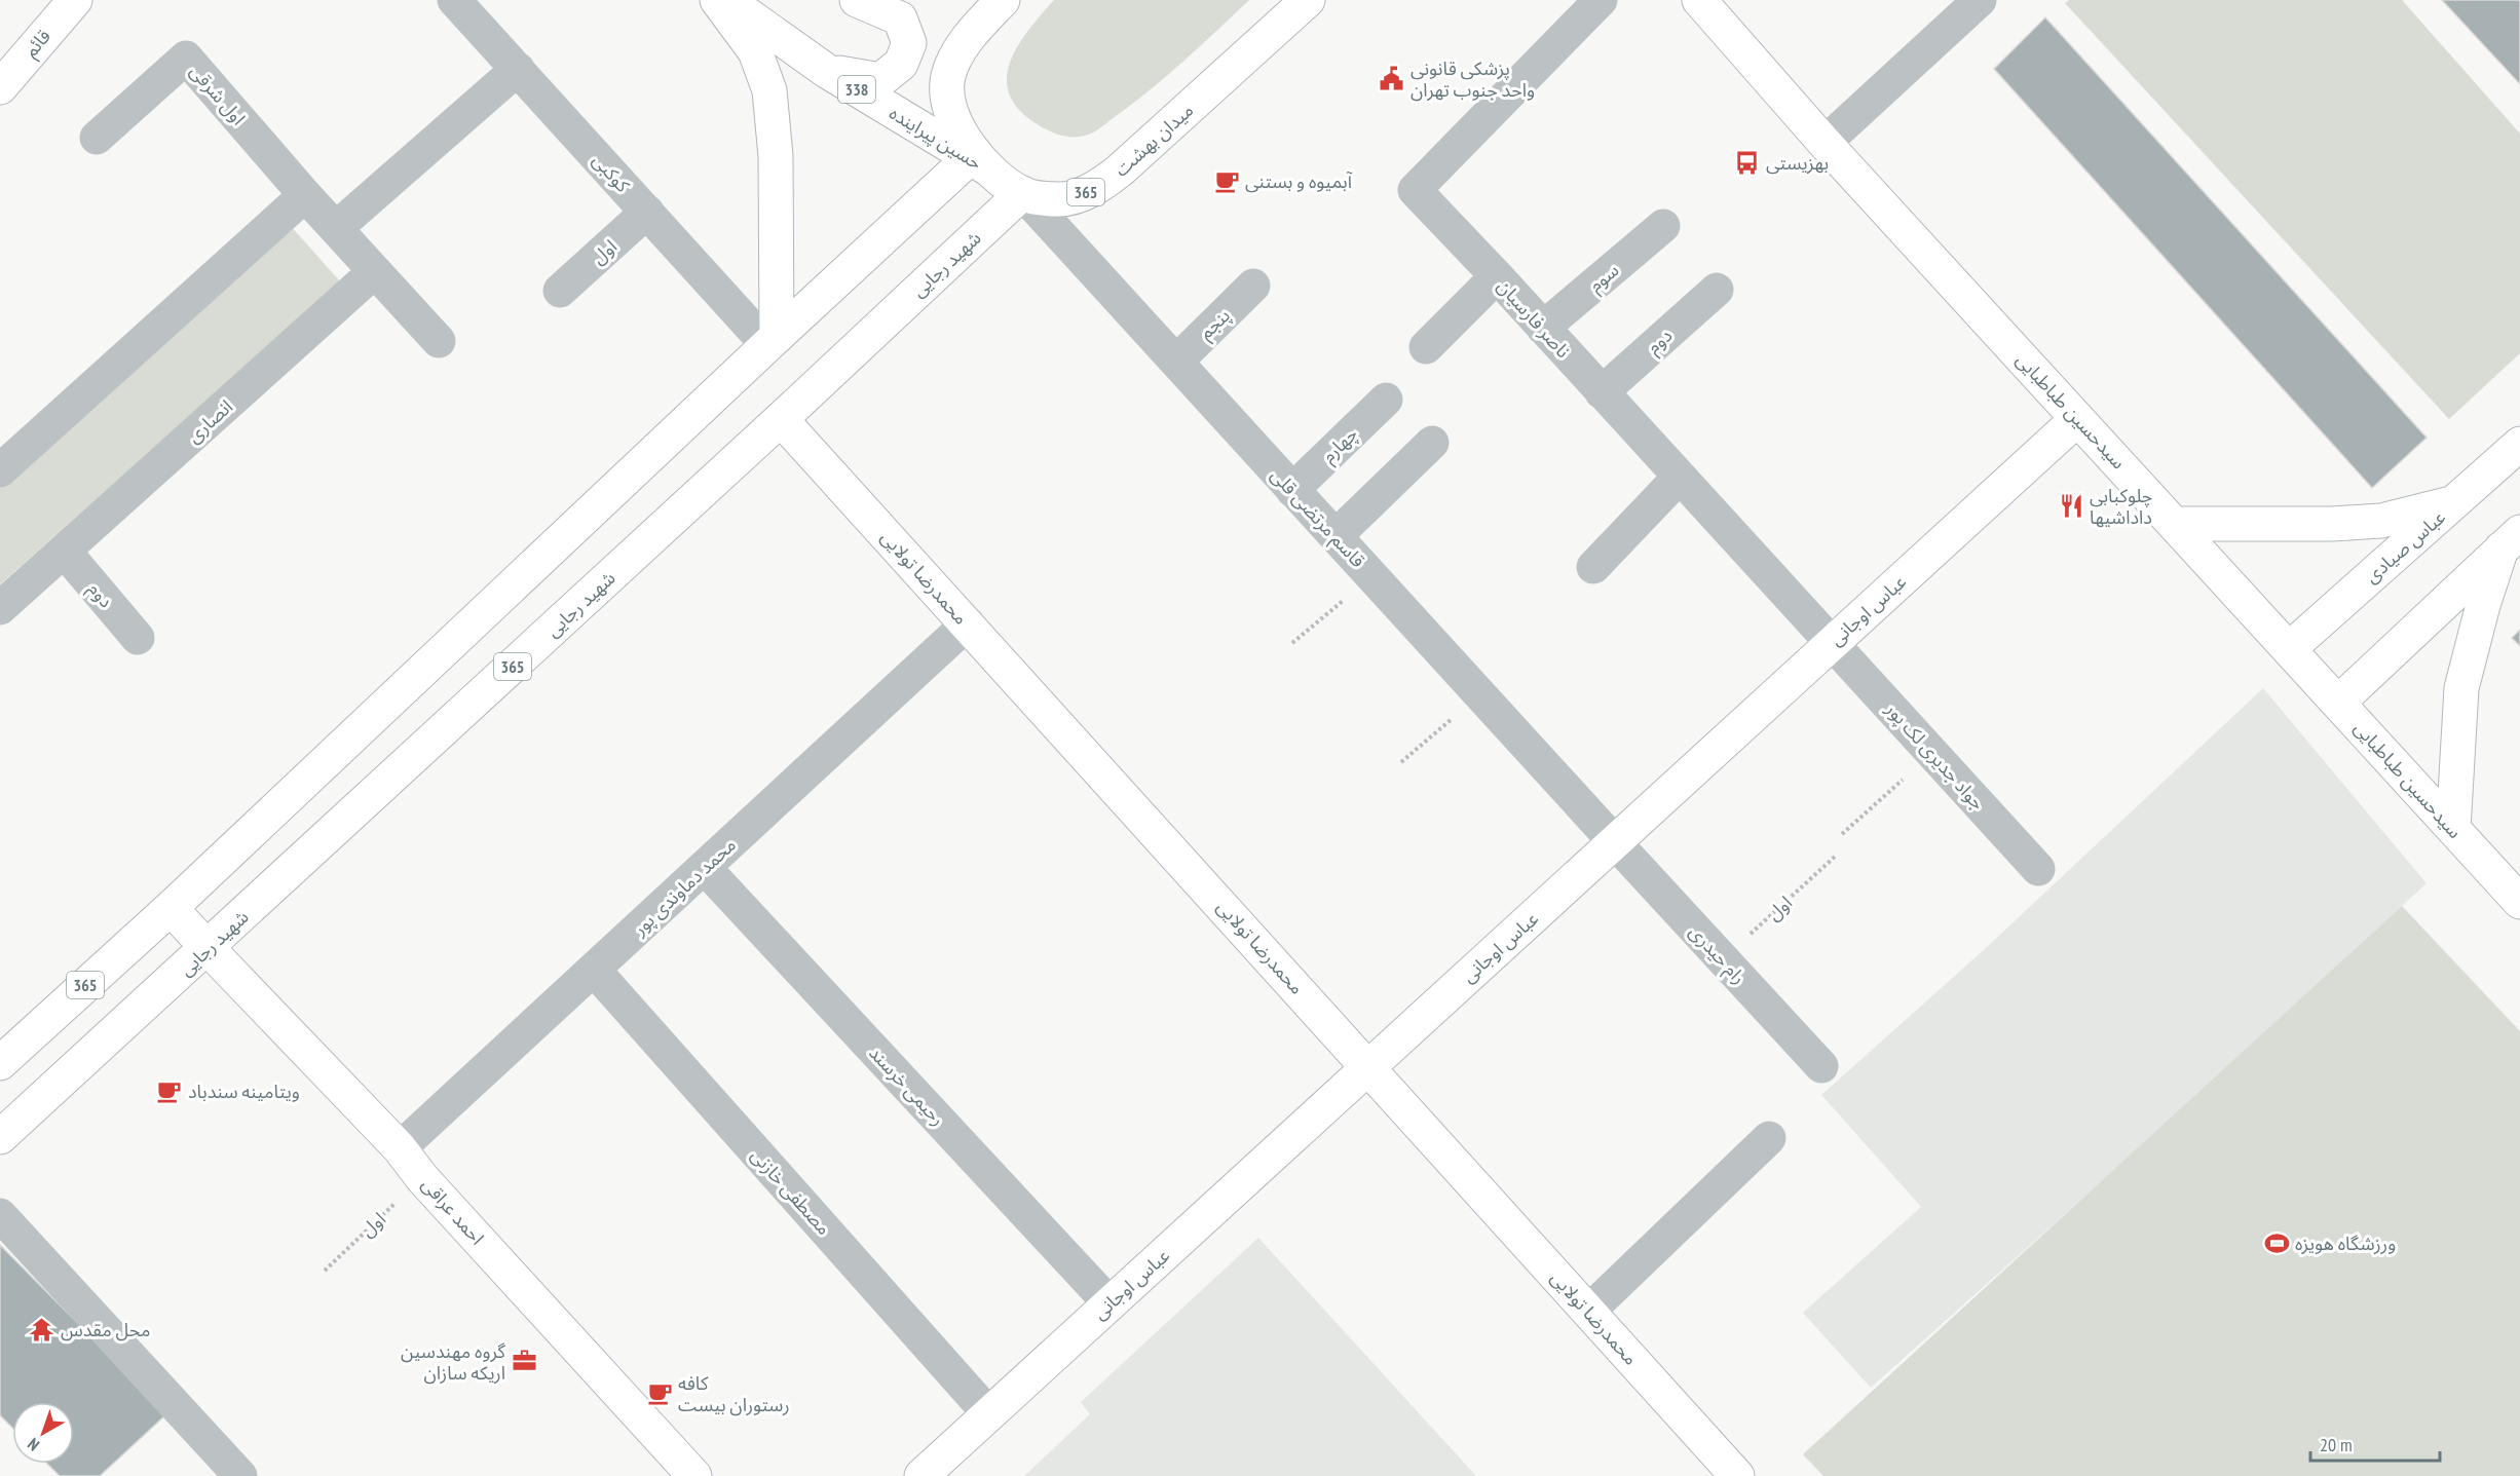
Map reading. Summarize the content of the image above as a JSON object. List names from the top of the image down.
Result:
{
  "streets": {
    "main road": [
      "قائم",
      "338",
      "حسین پیراینده",
      "میدان بهشت",
      "365",
      "شهید رجایی",
      "سیدحسین طباطبایی",
      "عباس صیادی",
      "محمدرضا تولایی",
      "عباس اوجانی",
      "احمد عراقی"
    ],
    "street": [
      "اول شرقی",
      "کوکبی",
      "اول",
      "سوم",
      "ناصر فارسیان",
      "پنجم",
      "دوم",
      "انصاری",
      "چهارم",
      "قاسم مرتضی قلی",
      "جواد جدیری لک پور",
      "محمد دماوندی پور",
      "رام حیدری",
      "رحیمی خرسند",
      "مصطفی خازنی"
    ]
  },
  "crossings": [
    ["حسین پیراینده", "میدان بهشت"],
    ["حسین پیراینده", "365"],
    ["میدان بهشت", "365"],
    ["میدان بهشت", "شهید رجایی"],
    ["میدان بهشت", "قاسم مرتضی قلی"],
    ["کوکبی", "365"],
    ["کوکبی", "اول"],
    ["365", "احمد عراقی"],
    ["اول", "رام حیدری"],
    ["اول", "احمد عراقی"],
    ["شهید رجایی", "قاسم مرتضی قلی"],
    ["شهید رجایی", "محمدرضا تولایی"],
    ["شهید رجایی", "احمد عراقی"],
    ["سوم", "ناصر فارسیان"],
    ["ناصر فارسیان", "دوم"],
    ["ناصر فارسیان", "عباس اوجانی"],
    ["ناصر فارسیان", "جواد جدیری لک پور"],
    ["پنجم", "قاسم مرتضی قلی"],
    ["دوم", "انصاری"],
    ["سیدحسین طباطبایی", "عباس صیادی"],
    ["سیدحسین طباطبایی", "عباس اوجانی"],
    ["چهارم", "قاسم مرتضی قلی"],
    ["قاسم مرتضی قلی", "عباس اوجانی"],
    ["قاسم مرتضی قلی", "رام حیدری"],
    ["محمدرضا تولایی", "عباس اوجانی"],
    ["محمدرضا تولایی", "محمد دماوندی پور"],
    ["عباس اوجانی", "جواد جدیری لک پور"],
    ["عباس اوجانی", "رام حیدری"],
    ["عباس اوجانی", "رحیمی خرسند"],
    ["عباس اوجانی", "مصطفی خازنی"],
    ["محمد دماوندی پور", "رحیمی خرسند"],
    ["محمد دماوندی پور", "مصطفی خازنی"],
    ["محمد دماوندی پور", "احمد عراقی"]
  ],
  "places": {
    "public building": ["پزشکی قانونی واحد جنوب تهران"],
    "bus stop": ["بهزیستی"],
    "cafe": ["آبمیوه و بستنی", "ویتامینه سندباد", "کافه رستوران بیست"],
    "restaurant": ["چلوکبابی داداشیها"],
    "sports": ["ورزشگاه هویزه"],
    "temple": ["محل مقدس"],
    "office": ["گروه مهندسین اریکه سازان"]
  },
  "scale_bar": "20 m",
  "north": "bottom left"
}
